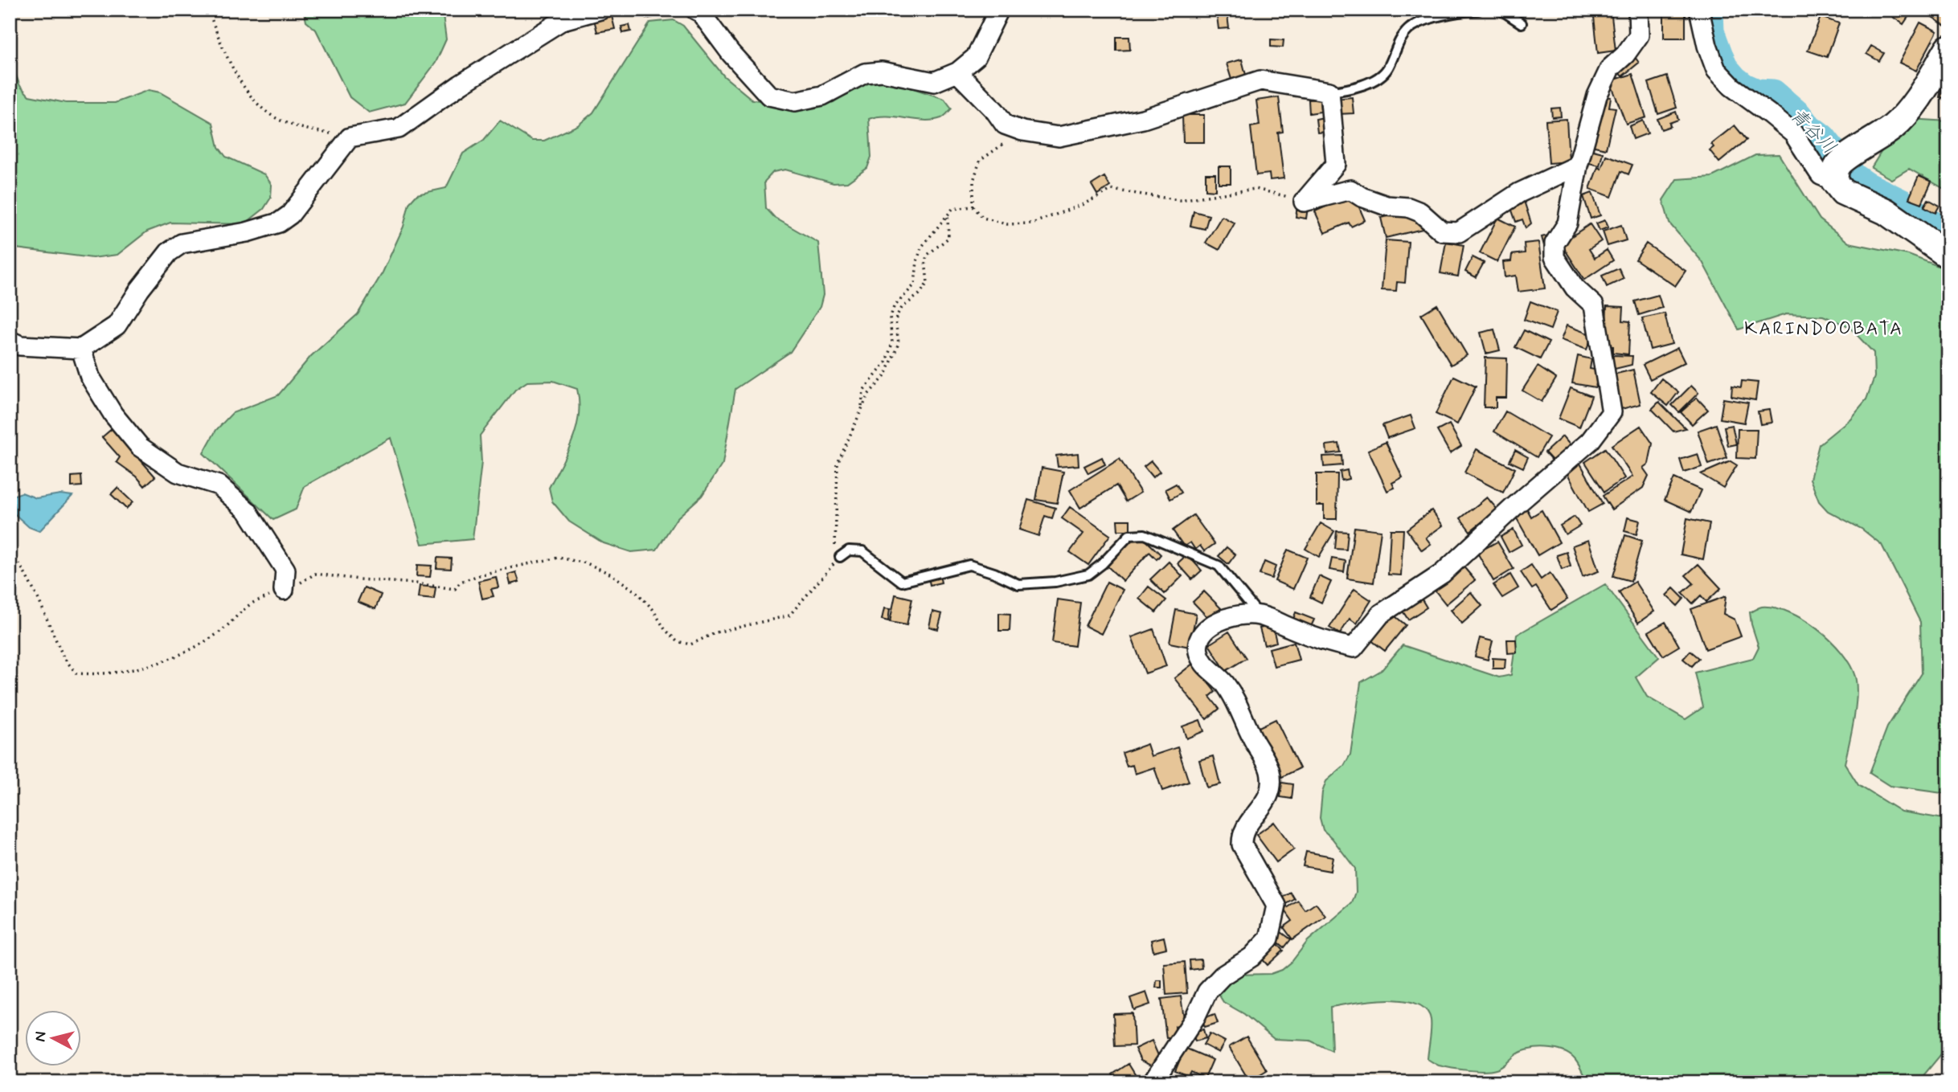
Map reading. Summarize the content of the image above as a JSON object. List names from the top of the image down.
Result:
{
  "districts": ["KARINDOOBATA"],
  "water": ["青谷川"],
  "north": "left"
}
